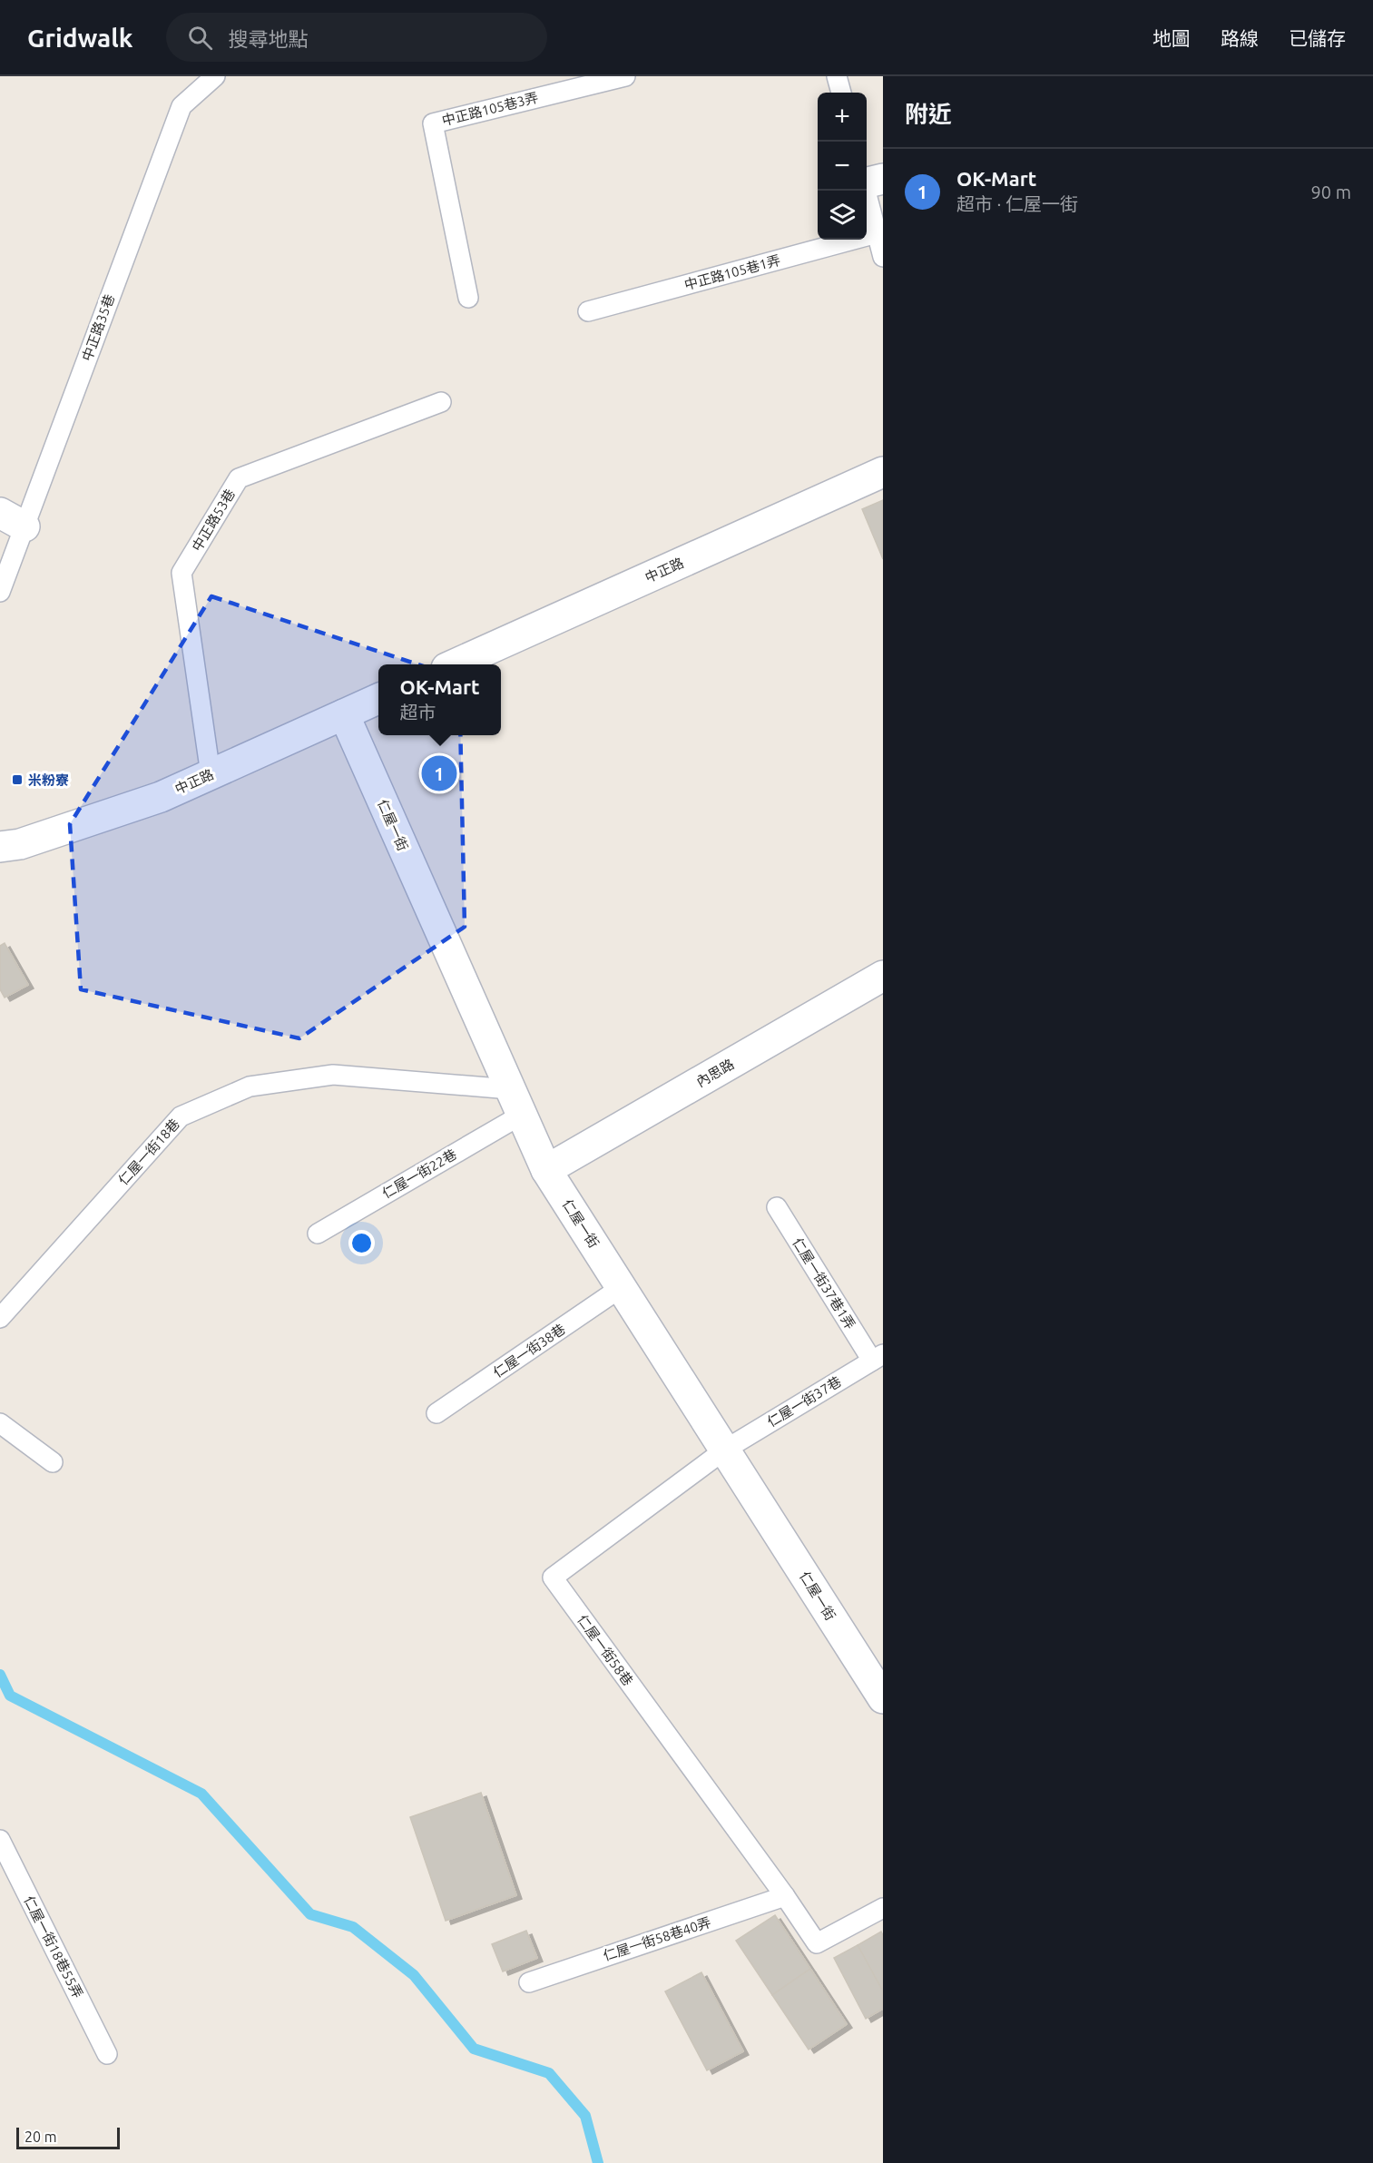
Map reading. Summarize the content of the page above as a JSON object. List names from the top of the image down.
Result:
{
  "streets": {
    "street": ["中正路", "仁屋一街", "內思路"],
    "lane": [
      "中正路105巷3弄",
      "中正路105巷1弄",
      "中正路35巷",
      "中正路53巷",
      "仁屋一街18巷",
      "仁屋一街22巷",
      "仁屋一街37巷1弄",
      "仁屋一街38巷",
      "仁屋一街37巷",
      "仁屋一街58巷",
      "仁屋一街58巷40弄",
      "仁屋一街18巷55弄"
    ]
  },
  "crossings": [
    ["中正路53巷", "中正路"],
    ["中正路", "仁屋一街"],
    ["仁屋一街", "內思路"],
    ["仁屋一街", "仁屋一街18巷"],
    ["仁屋一街", "仁屋一街22巷"],
    ["仁屋一街", "仁屋一街38巷"],
    ["仁屋一街", "仁屋一街37巷"],
    ["仁屋一街", "仁屋一街58巷"],
    ["仁屋一街18巷", "仁屋一街22巷"],
    ["仁屋一街37巷1弄", "仁屋一街37巷"],
    ["仁屋一街37巷", "仁屋一街58巷"],
    ["仁屋一街58巷", "仁屋一街58巷40弄"]
  ],
  "places": {
    "transit": ["米粉寮"]
  },
  "scale_bar": "20 m",
  "page": {
    "header": "Gridwalk",
    "search": "搜尋地點",
    "nav": ["地圖", "路線", "已儲存"],
    "heading": "附近",
    "map_buttons": ["+", "−"],
    "list": [
      {
        "mark": "1",
        "name": "OK-Mart",
        "note": "超市 · 仁屋一街",
        "value": "90 m"
      }
    ],
    "popup": ["OK-Mart", "超市"],
    "pins": "1",
    "scale": "20 m"
  }
}
